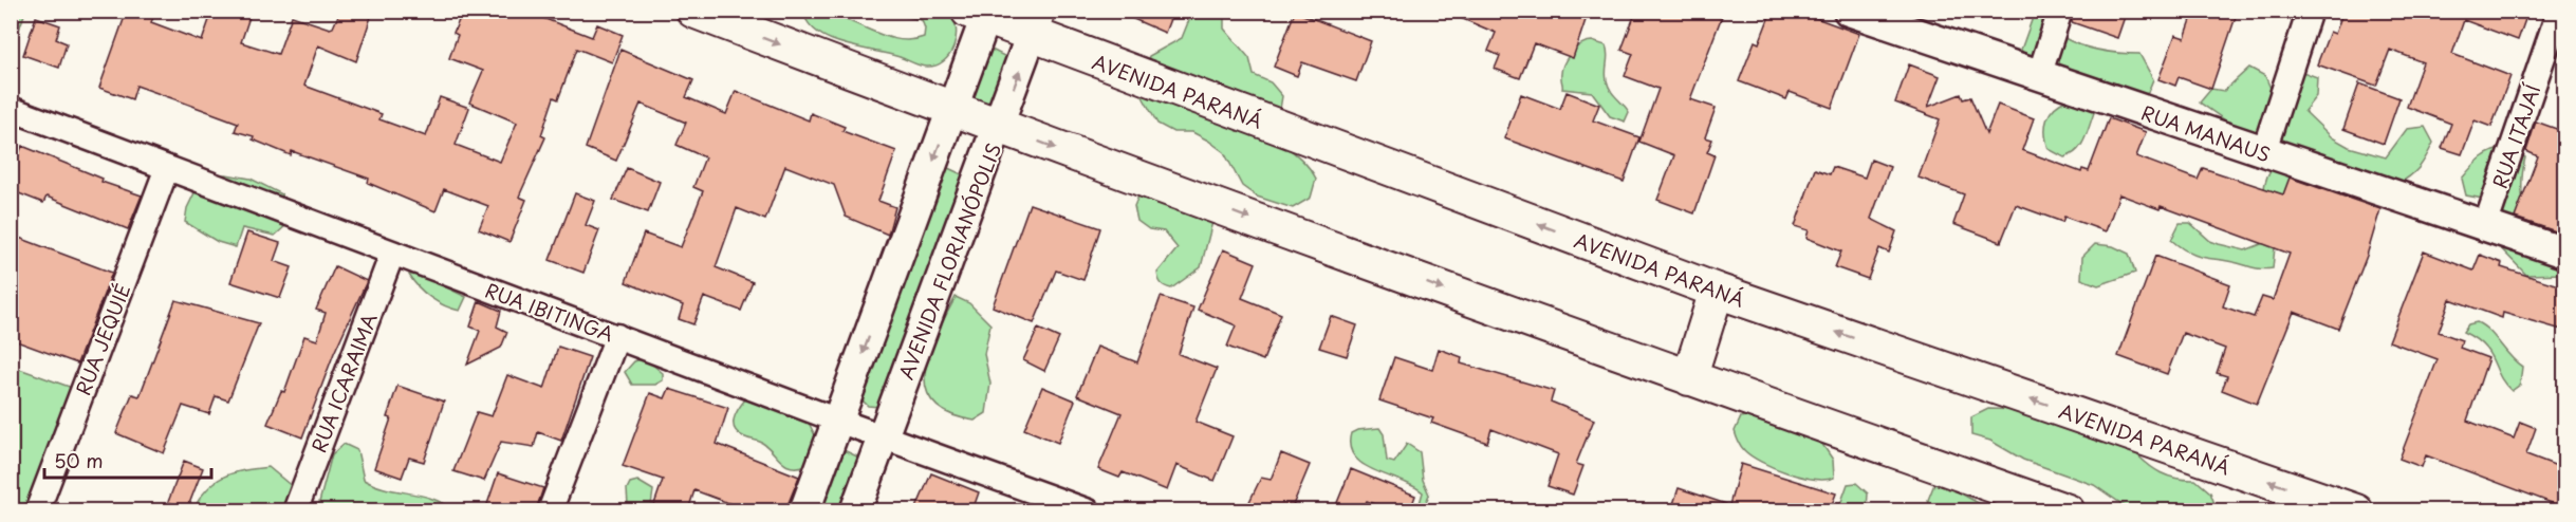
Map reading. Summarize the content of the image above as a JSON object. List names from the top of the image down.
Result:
{
  "streets": {
    "main road": ["AVENIDA PARANÁ"],
    "street": [
      "RUA MANAUS",
      "RUA ITAJAÍ",
      "AVENIDA FLORIANÓPOLIS",
      "RUA IBITINGA",
      "RUA JEQUIÉ",
      "RUA ICARAIMA"
    ]
  },
  "crossings": [
    ["AVENIDA PARANÁ", "AVENIDA FLORIANÓPOLIS"],
    ["RUA MANAUS", "RUA ITAJAÍ"],
    ["AVENIDA FLORIANÓPOLIS", "RUA IBITINGA"],
    ["RUA IBITINGA", "RUA JEQUIÉ"],
    ["RUA IBITINGA", "RUA ICARAIMA"]
  ],
  "scale_bar": "50 m"
}
